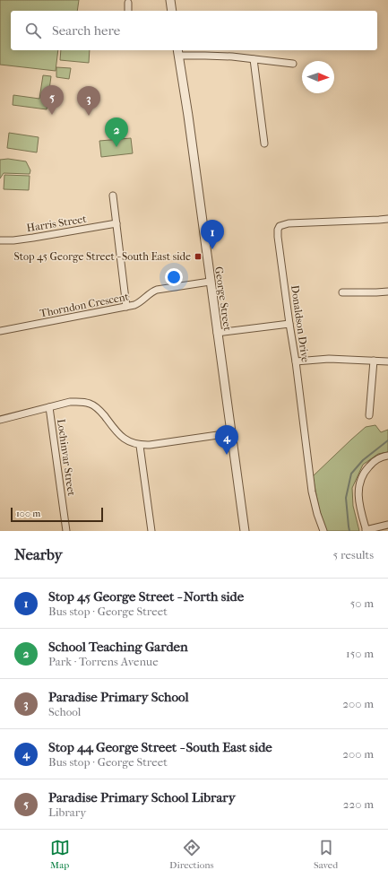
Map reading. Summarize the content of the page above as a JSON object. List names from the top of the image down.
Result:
{
  "streets": {
    "street": [
      "Harris Street",
      "George Street",
      "Thorndon Crescent",
      "Donaldson Drive",
      "Lochinvar Street"
    ]
  },
  "crossings": [
    ["George Street", "Thorndon Crescent"]
  ],
  "places": {
    "transit": ["Stop 45 George Street - South East side"]
  },
  "scale_bar": "100 m",
  "north": "right",
  "page": {
    "search": "Search here",
    "pins": [
      "5",
      "3",
      "2",
      "1",
      "4"
    ],
    "scale": "100 m",
    "heading": ["Nearby", "5 results"],
    "list": [
      {
        "mark": "1",
        "name": "Stop 45 George Street - North side",
        "note": "Bus stop · George Street",
        "value": "50 m"
      },
      {
        "mark": "2",
        "name": "School Teaching Garden",
        "note": "Park · Torrens Avenue",
        "value": "150 m"
      },
      {
        "mark": "3",
        "name": "Paradise Primary School",
        "note": "School",
        "value": "200 m"
      },
      {
        "mark": "4",
        "name": "Stop 44 George Street - South East side",
        "note": "Bus stop · George Street",
        "value": "200 m"
      },
      {
        "mark": "5",
        "name": "Paradise Primary School Library",
        "note": "Library",
        "value": "220 m"
      }
    ],
    "nav": ["Map", "Directions", "Saved"]
  }
}
